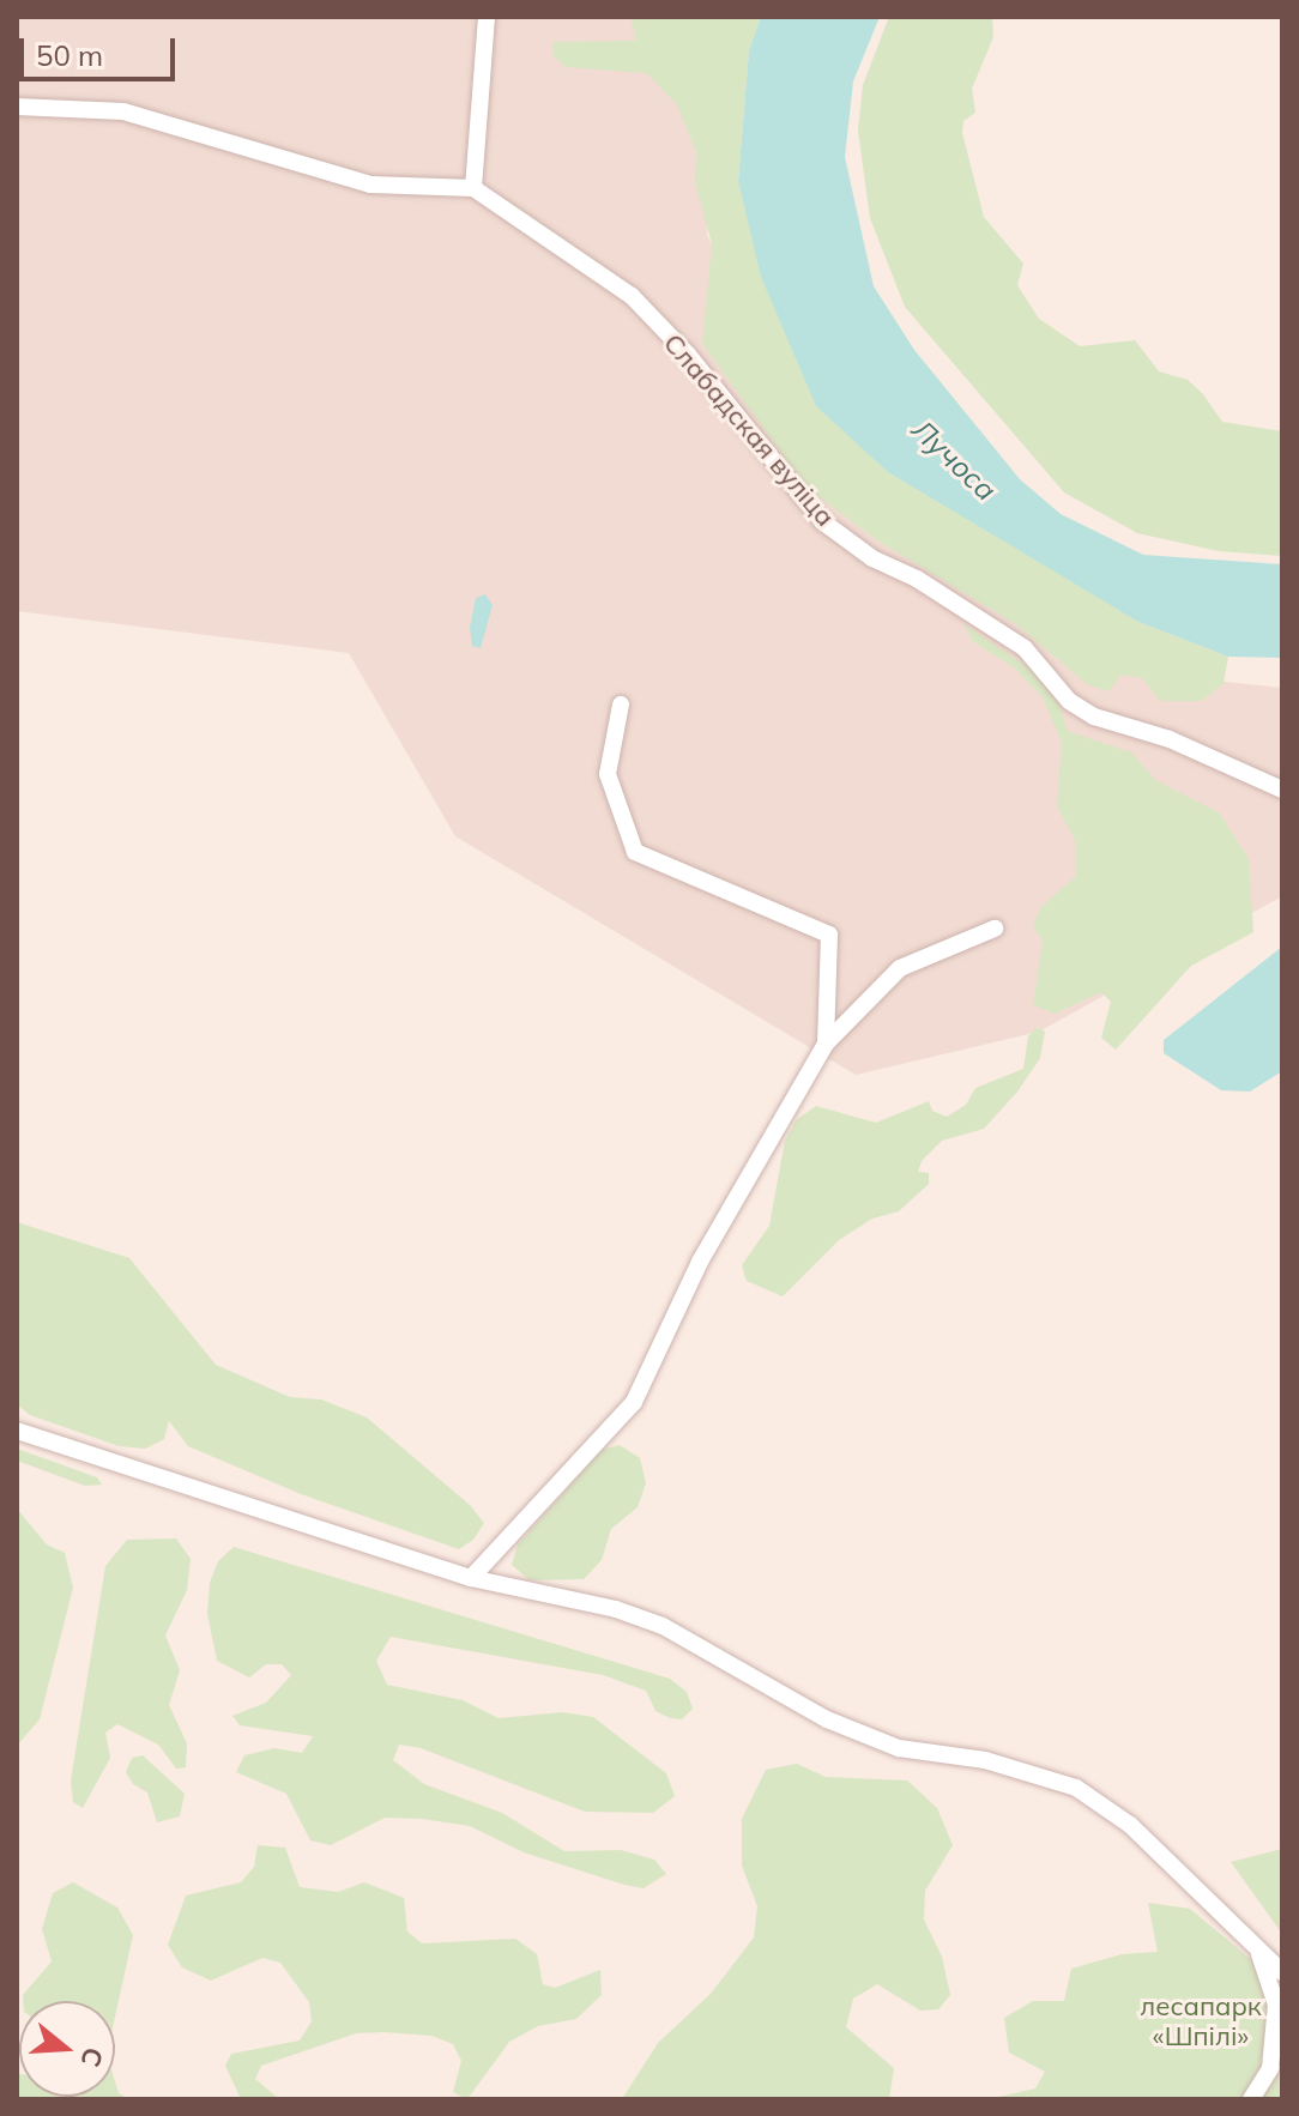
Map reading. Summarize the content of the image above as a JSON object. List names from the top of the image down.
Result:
{
  "streets": {
    "street": ["Слабадская вуліца"]
  },
  "water": ["Лучоса"],
  "parks": ["лесапарк «Шпілі»"],
  "scale_bar": "50 m",
  "north": "right"
}
